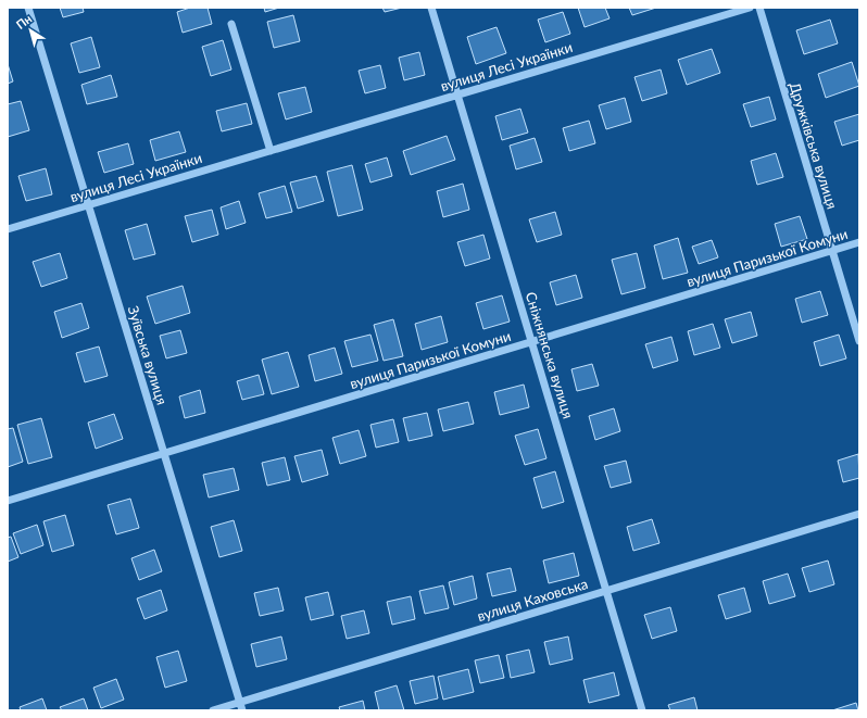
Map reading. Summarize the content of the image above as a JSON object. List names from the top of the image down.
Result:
{
  "streets": {
    "street": [
      "вулиця Лесі Українки",
      "Дружківська вулиця",
      "вулиця Паризької Комуни",
      "Зуївська вулиця",
      "Сніжнянська вулиця",
      "вулиця Каховська"
    ]
  },
  "crossings": [
    ["вулиця Лесі Українки", "Зуївська вулиця"],
    ["вулиця Лесі Українки", "Сніжнянська вулиця"],
    ["Дружківська вулиця", "вулиця Паризької Комуни"],
    ["вулиця Паризької Комуни", "Зуївська вулиця"],
    ["вулиця Паризької Комуни", "Сніжнянська вулиця"],
    ["Зуївська вулиця", "вулиця Каховська"],
    ["Сніжнянська вулиця", "вулиця Каховська"]
  ],
  "north": "top left"
}
